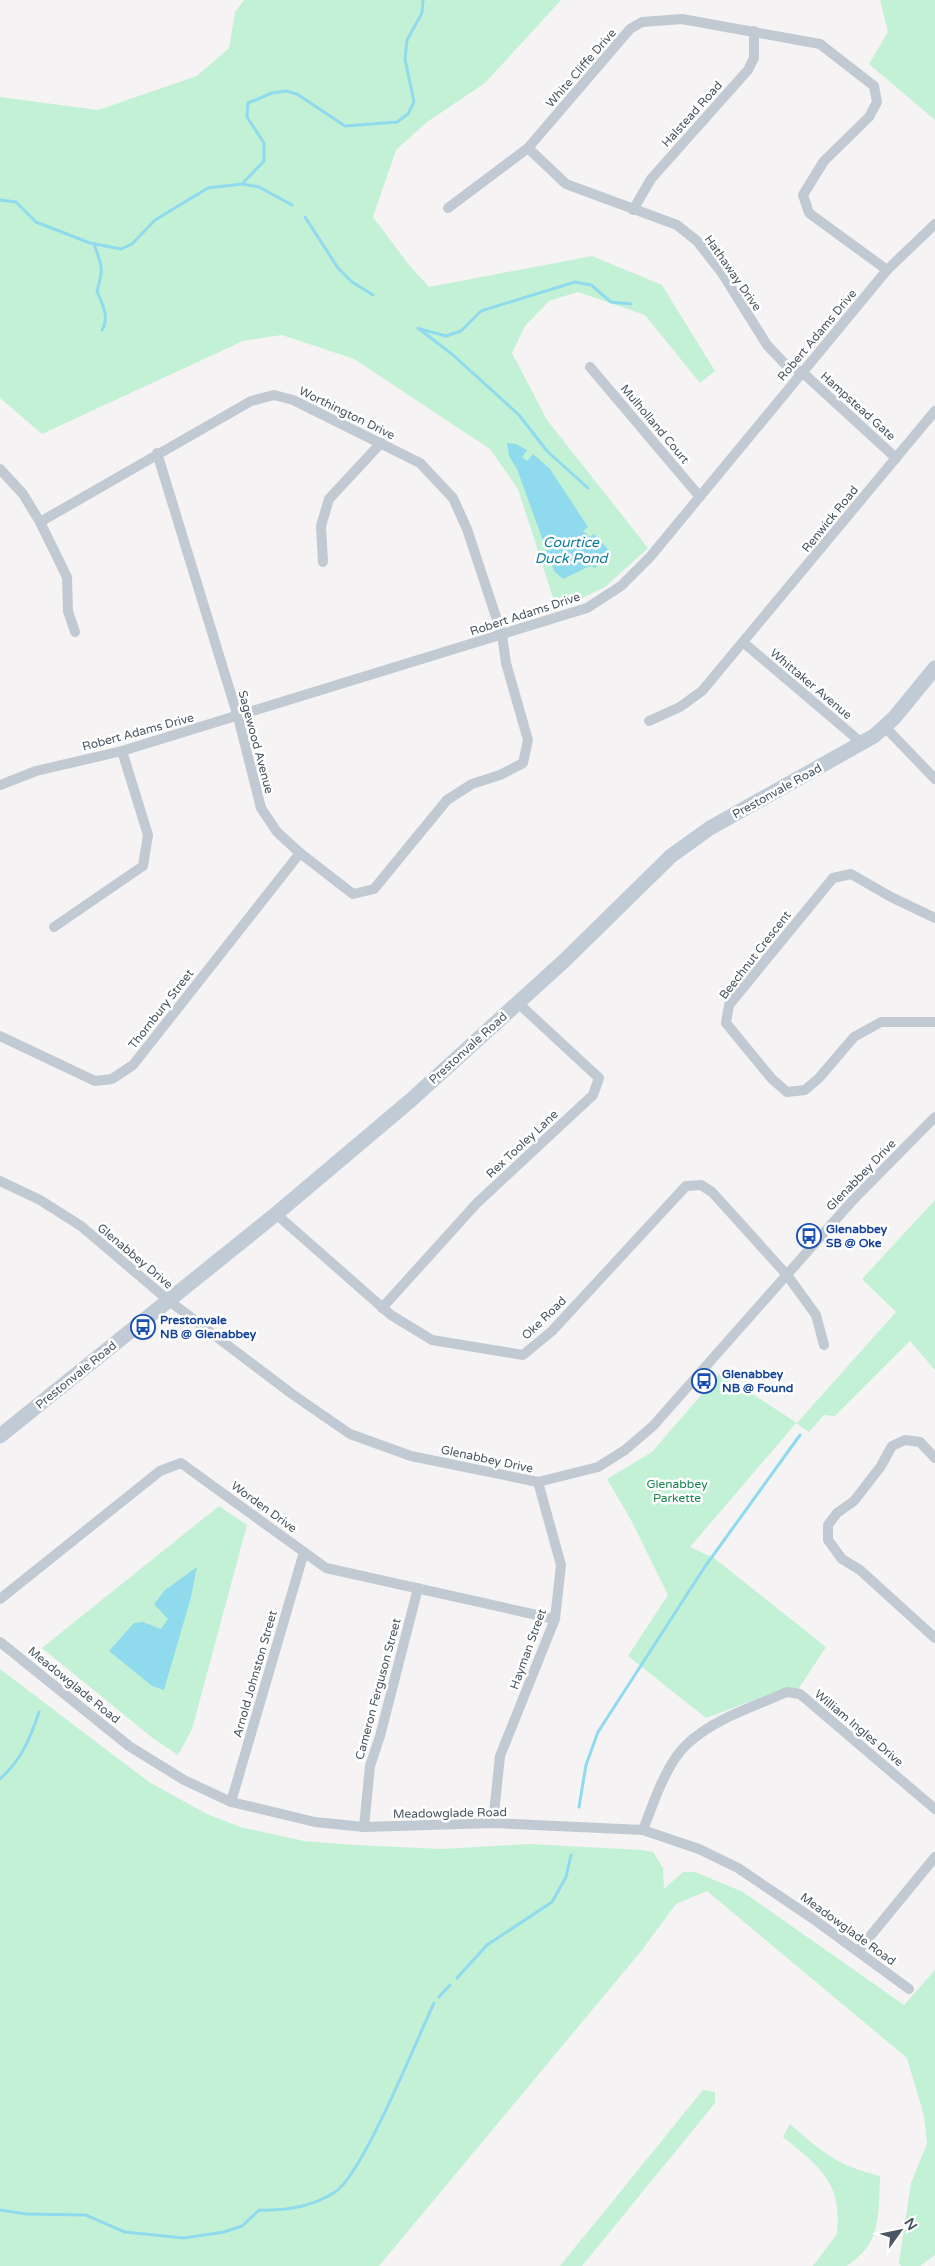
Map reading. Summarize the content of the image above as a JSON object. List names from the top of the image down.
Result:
{
  "streets": {
    "street": [
      "White Cliffe Drive",
      "Halstead Road",
      "Hathaway Drive",
      "Robert Adams Drive",
      "Hampstead Gate",
      "Worthington Drive",
      "Mulholland Court",
      "Renwick Road",
      "Whittaker Avenue",
      "Sagewood Avenue",
      "Prestonvale Road",
      "Beechnut Crescent",
      "Thornbury Street",
      "Rex Tooley Lane",
      "Glenabbey Drive",
      "Oke Road",
      "Worden Drive",
      "Hayman Street",
      "Arnold Johnston Street",
      "Meadowglade Road",
      "Cameron Ferguson Street",
      "William Ingles Drive"
    ]
  },
  "crossings": [
    ["White Cliffe Drive", "Halstead Road"],
    ["White Cliffe Drive", "Hathaway Drive"],
    ["White Cliffe Drive", "Robert Adams Drive"],
    ["Halstead Road", "Hathaway Drive"],
    ["Hathaway Drive", "Robert Adams Drive"],
    ["Hathaway Drive", "Hampstead Gate"],
    ["Robert Adams Drive", "Hampstead Gate"],
    ["Robert Adams Drive", "Worthington Drive"],
    ["Robert Adams Drive", "Mulholland Court"],
    ["Robert Adams Drive", "Sagewood Avenue"],
    ["Hampstead Gate", "Renwick Road"],
    ["Worthington Drive", "Sagewood Avenue"],
    ["Renwick Road", "Whittaker Avenue"],
    ["Whittaker Avenue", "Prestonvale Road"],
    ["Sagewood Avenue", "Thornbury Street"],
    ["Prestonvale Road", "Rex Tooley Lane"],
    ["Prestonvale Road", "Glenabbey Drive"],
    ["Prestonvale Road", "Oke Road"],
    ["Rex Tooley Lane", "Oke Road"],
    ["Glenabbey Drive", "Oke Road"],
    ["Glenabbey Drive", "Hayman Street"],
    ["Worden Drive", "Hayman Street"],
    ["Worden Drive", "Arnold Johnston Street"],
    ["Worden Drive", "Cameron Ferguson Street"],
    ["Hayman Street", "Meadowglade Road"],
    ["Arnold Johnston Street", "Meadowglade Road"],
    ["Meadowglade Road", "Cameron Ferguson Street"],
    ["Meadowglade Road", "William Ingles Drive"]
  ],
  "water": ["Courtice Duck Pond"],
  "parks": ["Glenabbey Parkette"],
  "places": {
    "bus stop": ["Glenabbey SB @ Oke", "Prestonvale NB @ Glenabbey", "Glenabbey NB @ Found"]
  },
  "north": "top right"
}
